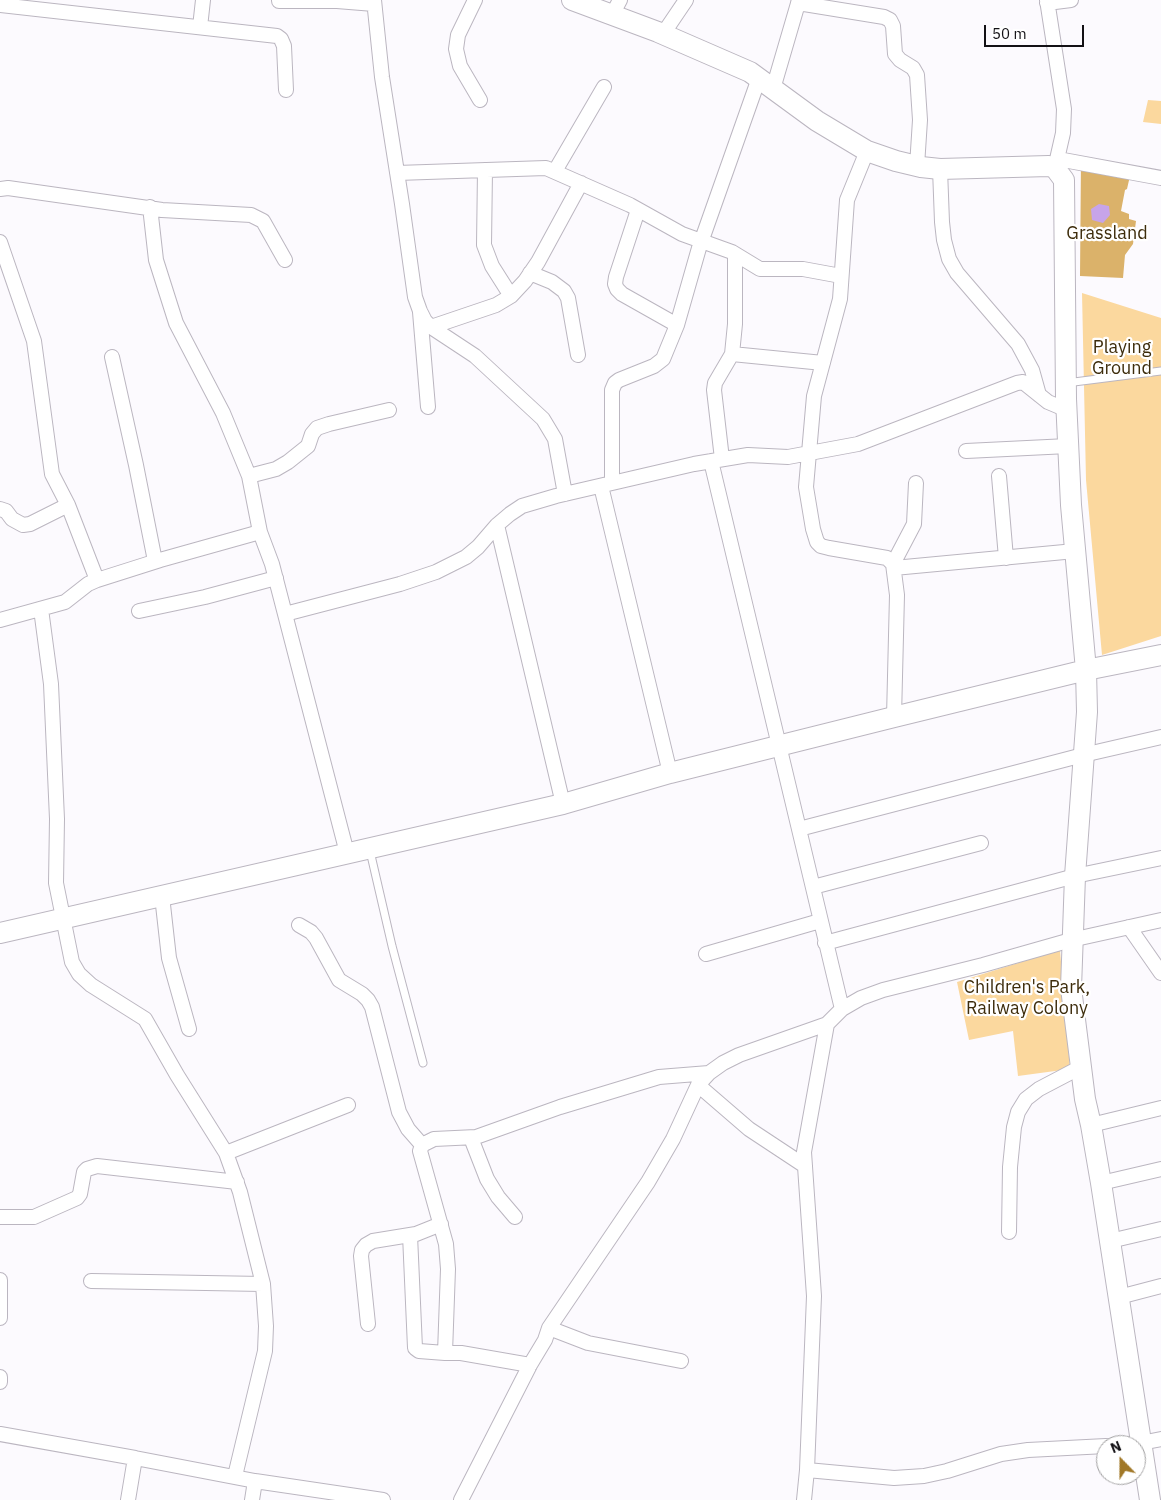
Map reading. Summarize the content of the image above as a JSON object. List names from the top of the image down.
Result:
{
  "parks": ["Grassland", "Playing Ground", "Children's Park, Railway Colony"],
  "scale_bar": "50 m",
  "north": "top"
}
